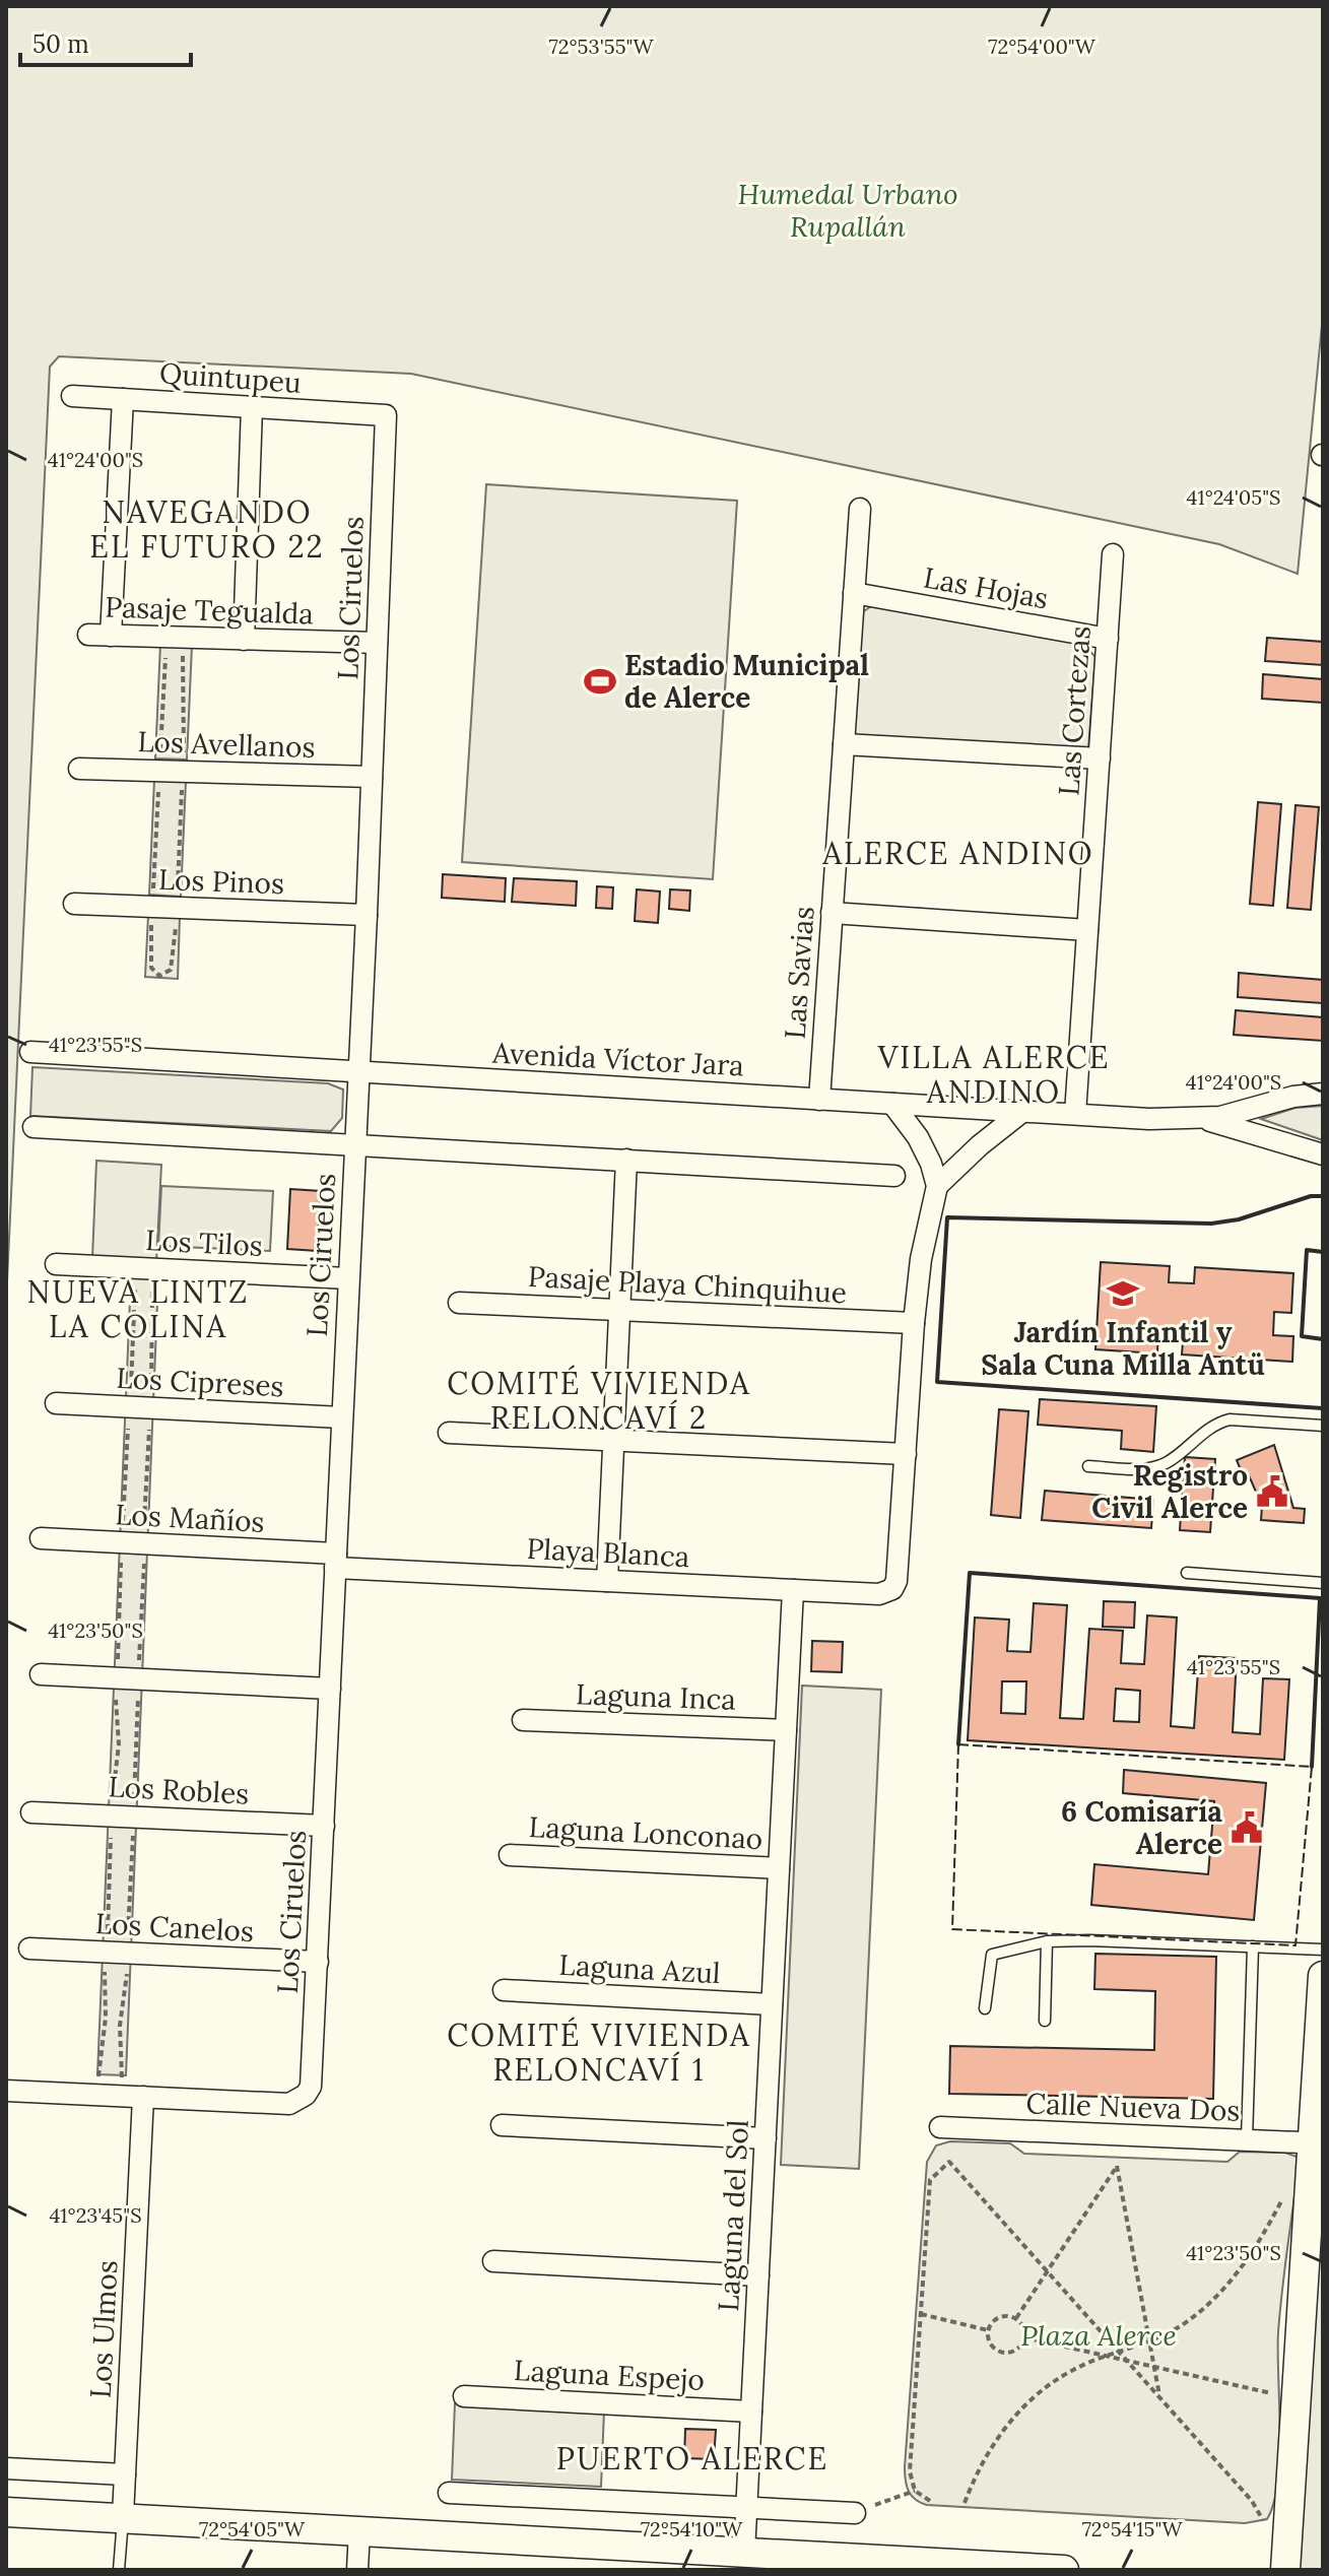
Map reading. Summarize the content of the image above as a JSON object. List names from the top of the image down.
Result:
{
  "streets": {
    "street": [
      "Quintupeu",
      "Las Hojas",
      "Los Ciruelos",
      "Pasaje Tegualda",
      "Las Cortezas",
      "Los Avellanos",
      "Los Pinos",
      "Las Savias",
      "Avenida Víctor Jara",
      "Los Tilos",
      "Pasaje Playa Chinquihue",
      "Los Cipreses",
      "Los Mañíos",
      "Playa Blanca",
      "Laguna Inca",
      "Los Robles",
      "Laguna Lonconao",
      "Los Canelos",
      "Laguna Azul",
      "Calle Nueva Dos",
      "Laguna del Sol",
      "Los Ulmos",
      "Laguna Espejo"
    ]
  },
  "crossings": [
    ["Quintupeu", "Los Ciruelos"],
    ["Las Hojas", "Las Cortezas"],
    ["Las Hojas", "Las Savias"],
    ["Los Ciruelos", "Pasaje Tegualda"],
    ["Los Ciruelos", "Los Avellanos"],
    ["Los Ciruelos", "Los Pinos"],
    ["Los Ciruelos", "Avenida Víctor Jara"],
    ["Los Ciruelos", "Los Tilos"],
    ["Los Ciruelos", "Los Cipreses"],
    ["Los Ciruelos", "Los Mañíos"],
    ["Los Ciruelos", "Playa Blanca"],
    ["Los Ciruelos", "Los Robles"],
    ["Los Ciruelos", "Los Canelos"],
    ["Los Ciruelos", "Los Ulmos"],
    ["Las Cortezas", "Avenida Víctor Jara"],
    ["Las Savias", "Avenida Víctor Jara"],
    ["Los Mañíos", "Playa Blanca"],
    ["Playa Blanca", "Laguna del Sol"],
    ["Laguna Inca", "Laguna del Sol"],
    ["Laguna Lonconao", "Laguna del Sol"],
    ["Laguna Azul", "Laguna del Sol"],
    ["Laguna del Sol", "Laguna Espejo"]
  ],
  "districts": [
    "NAVEGANDO EL FUTURO 22",
    "ALERCE ANDINO",
    "VILLA ALERCE ANDINO",
    "NUEVA LINTZ LA COLINA",
    "COMITÉ VIVIENDA RELONCAVÍ 2",
    "COMITÉ VIVIENDA RELONCAVÍ 1",
    "PUERTO ALERCE"
  ],
  "parks": ["Humedal Urbano Rupallán", "Plaza Alerce"],
  "places": {
    "sports": ["Estadio Municipal de Alerce"],
    "school or university": ["Jardín Infantil y Sala Cuna Milla Antü"],
    "public building": ["Registro Civil Alerce", "6 Comisaría Alerce"]
  },
  "scale_bar": "50 m",
  "coordinates": [
    "72°53'55\"W",
    "72°54'00\"W",
    "41°24'00\"S",
    "41°24'05\"S",
    "41°23'55\"S",
    "41°23'50\"S",
    "41°23'45\"S",
    "72°54'05\"W",
    "72°54'10\"W",
    "72°54'15\"W"
  ]
}
